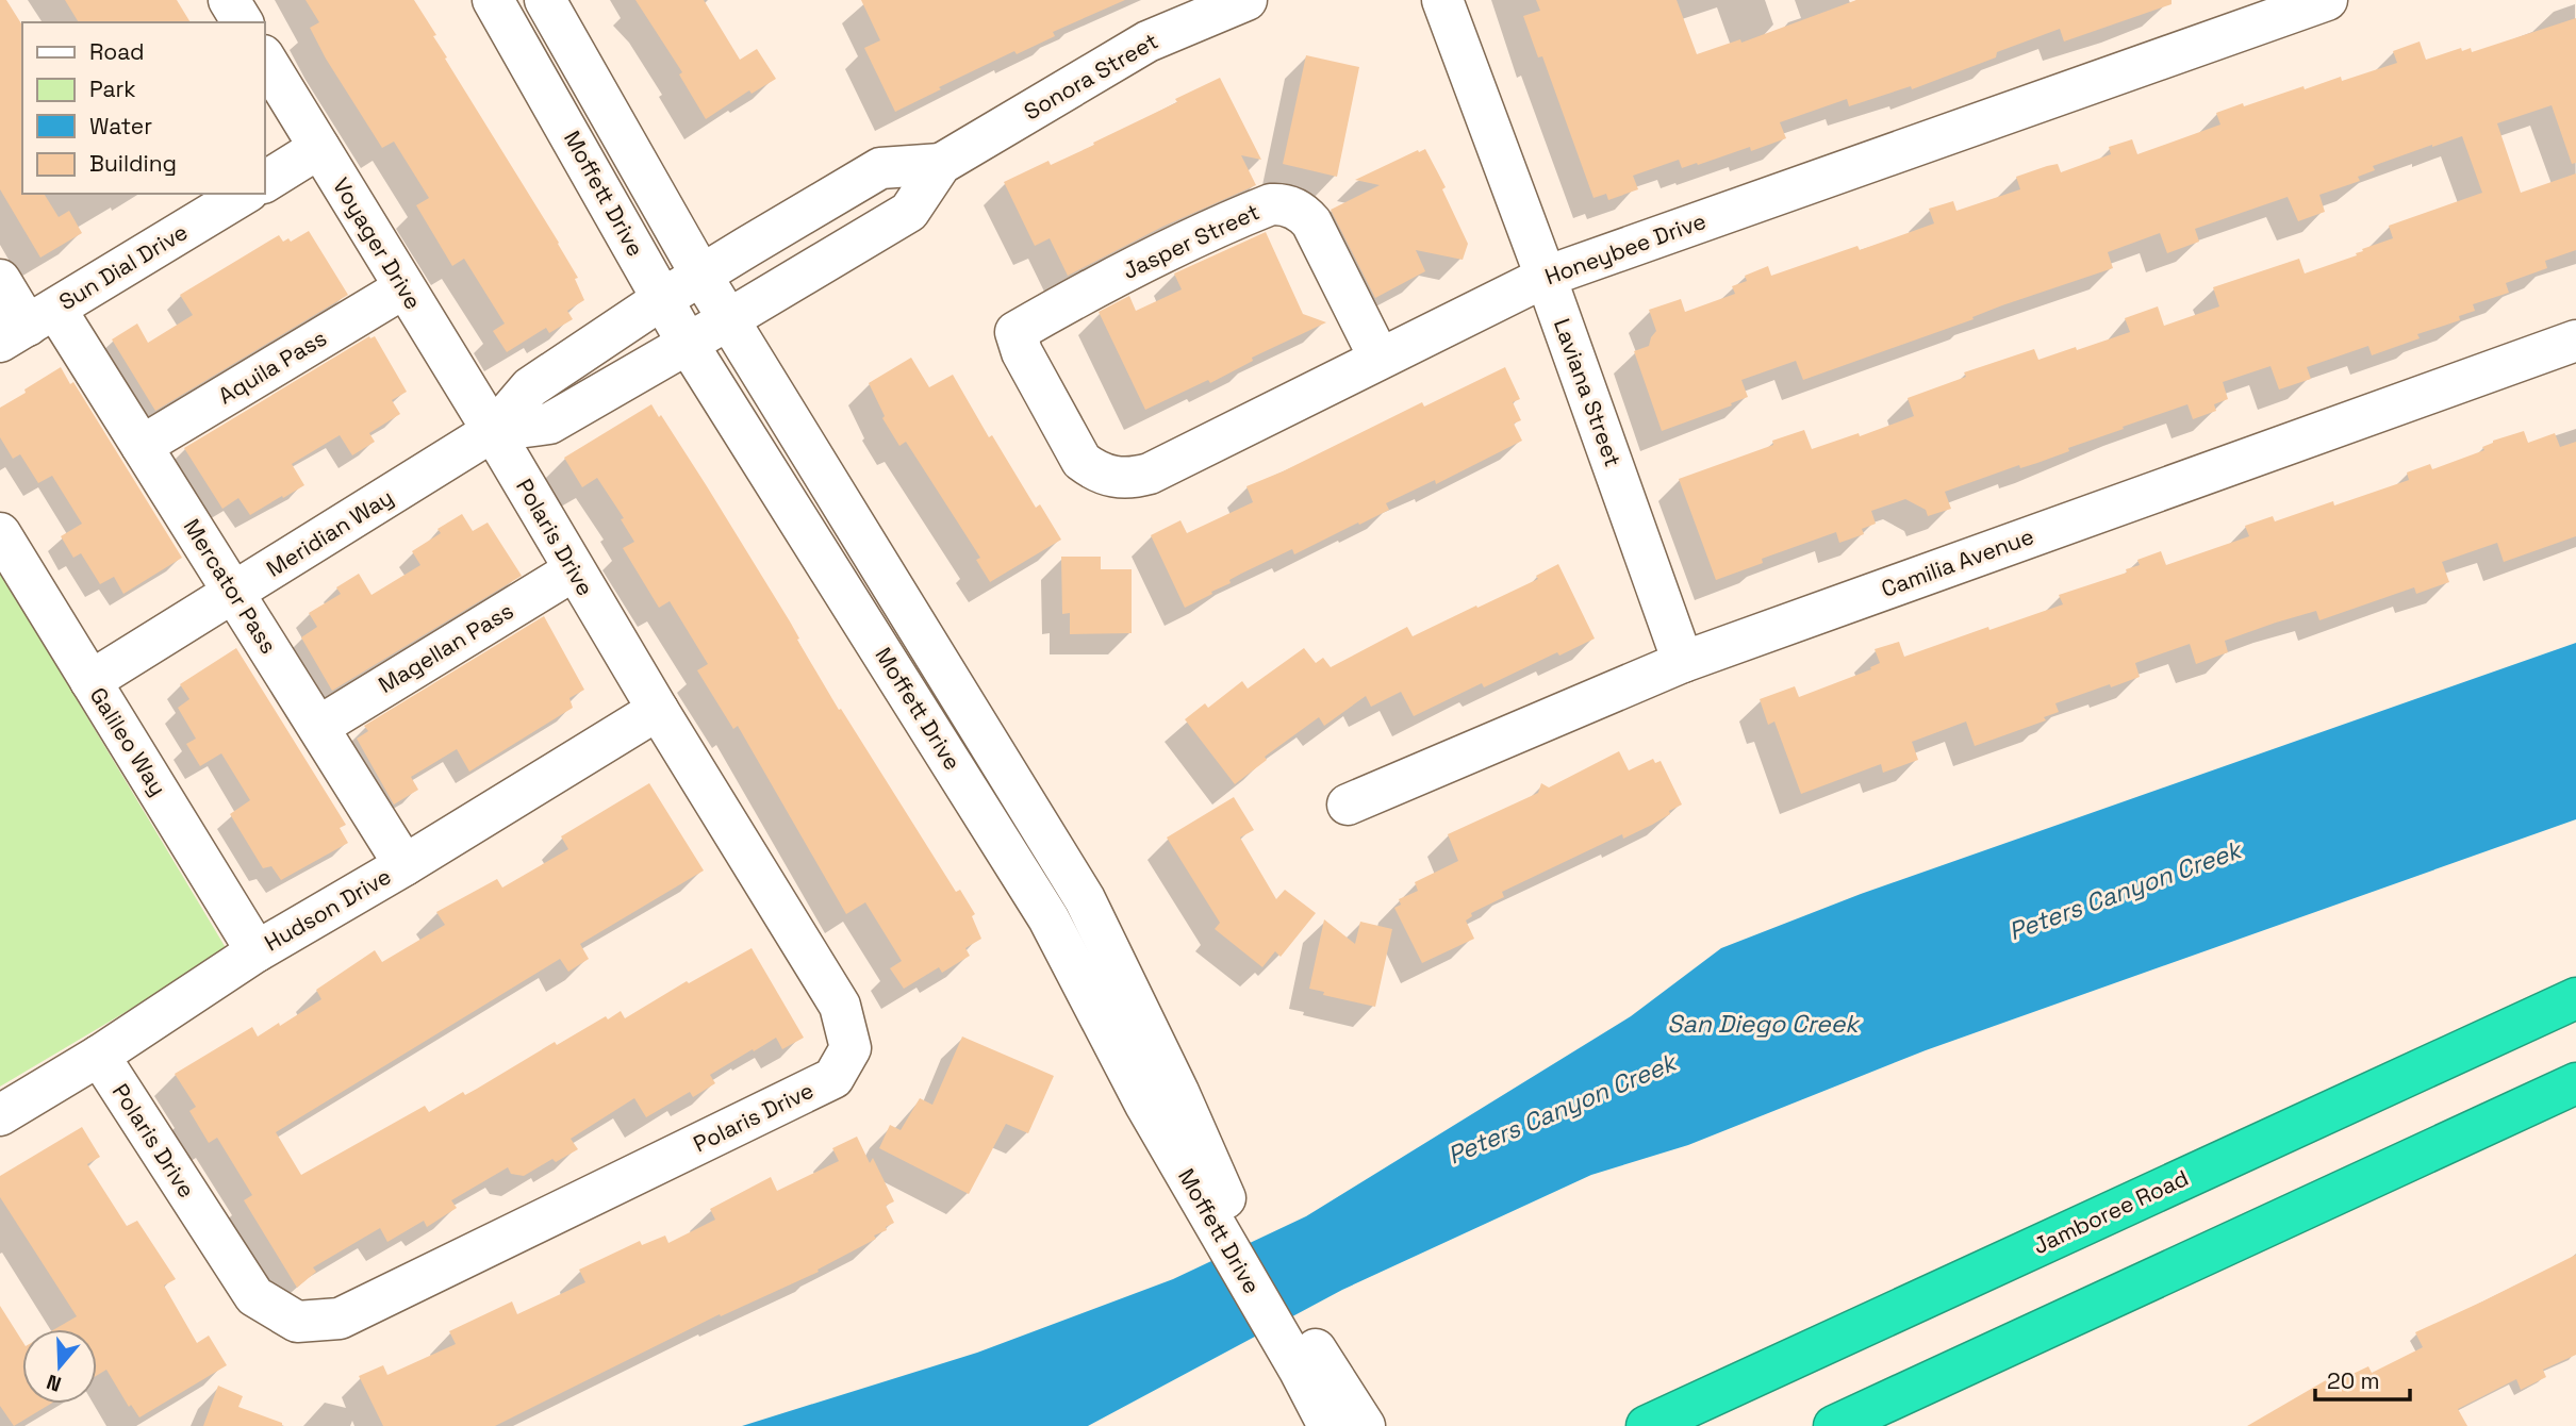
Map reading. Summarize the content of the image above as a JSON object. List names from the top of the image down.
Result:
{
  "streets": {
    "highway": ["Jamboree Road"],
    "street": [
      "Sonora Street",
      "Moffett Drive",
      "Jasper Street",
      "Voyager Drive",
      "Honeybee Drive",
      "Sun Dial Drive",
      "Aquila Pass",
      "Laviana Street",
      "Meridian Way",
      "Polaris Drive",
      "Camilia Avenue",
      "Mercator Pass",
      "Magellan Pass",
      "Galileo Way",
      "Hudson Drive"
    ]
  },
  "crossings": [
    ["Sonora Street", "Moffett Drive"],
    ["Sonora Street", "Meridian Way"],
    ["Moffett Drive", "Meridian Way"],
    ["Jasper Street", "Honeybee Drive"],
    ["Voyager Drive", "Aquila Pass"],
    ["Voyager Drive", "Meridian Way"],
    ["Voyager Drive", "Polaris Drive"],
    ["Honeybee Drive", "Laviana Street"],
    ["Sun Dial Drive", "Mercator Pass"],
    ["Aquila Pass", "Mercator Pass"],
    ["Laviana Street", "Camilia Avenue"],
    ["Meridian Way", "Polaris Drive"],
    ["Meridian Way", "Mercator Pass"],
    ["Meridian Way", "Galileo Way"],
    ["Polaris Drive", "Magellan Pass"],
    ["Polaris Drive", "Hudson Drive"],
    ["Mercator Pass", "Magellan Pass"],
    ["Mercator Pass", "Hudson Drive"],
    ["Galileo Way", "Hudson Drive"]
  ],
  "water": ["Peters Canyon Creek", "San Diego Creek"],
  "legend": [
    "Road",
    "Park",
    "Water",
    "Building"
  ],
  "scale_bar": "20 m",
  "north": "bottom"
}
